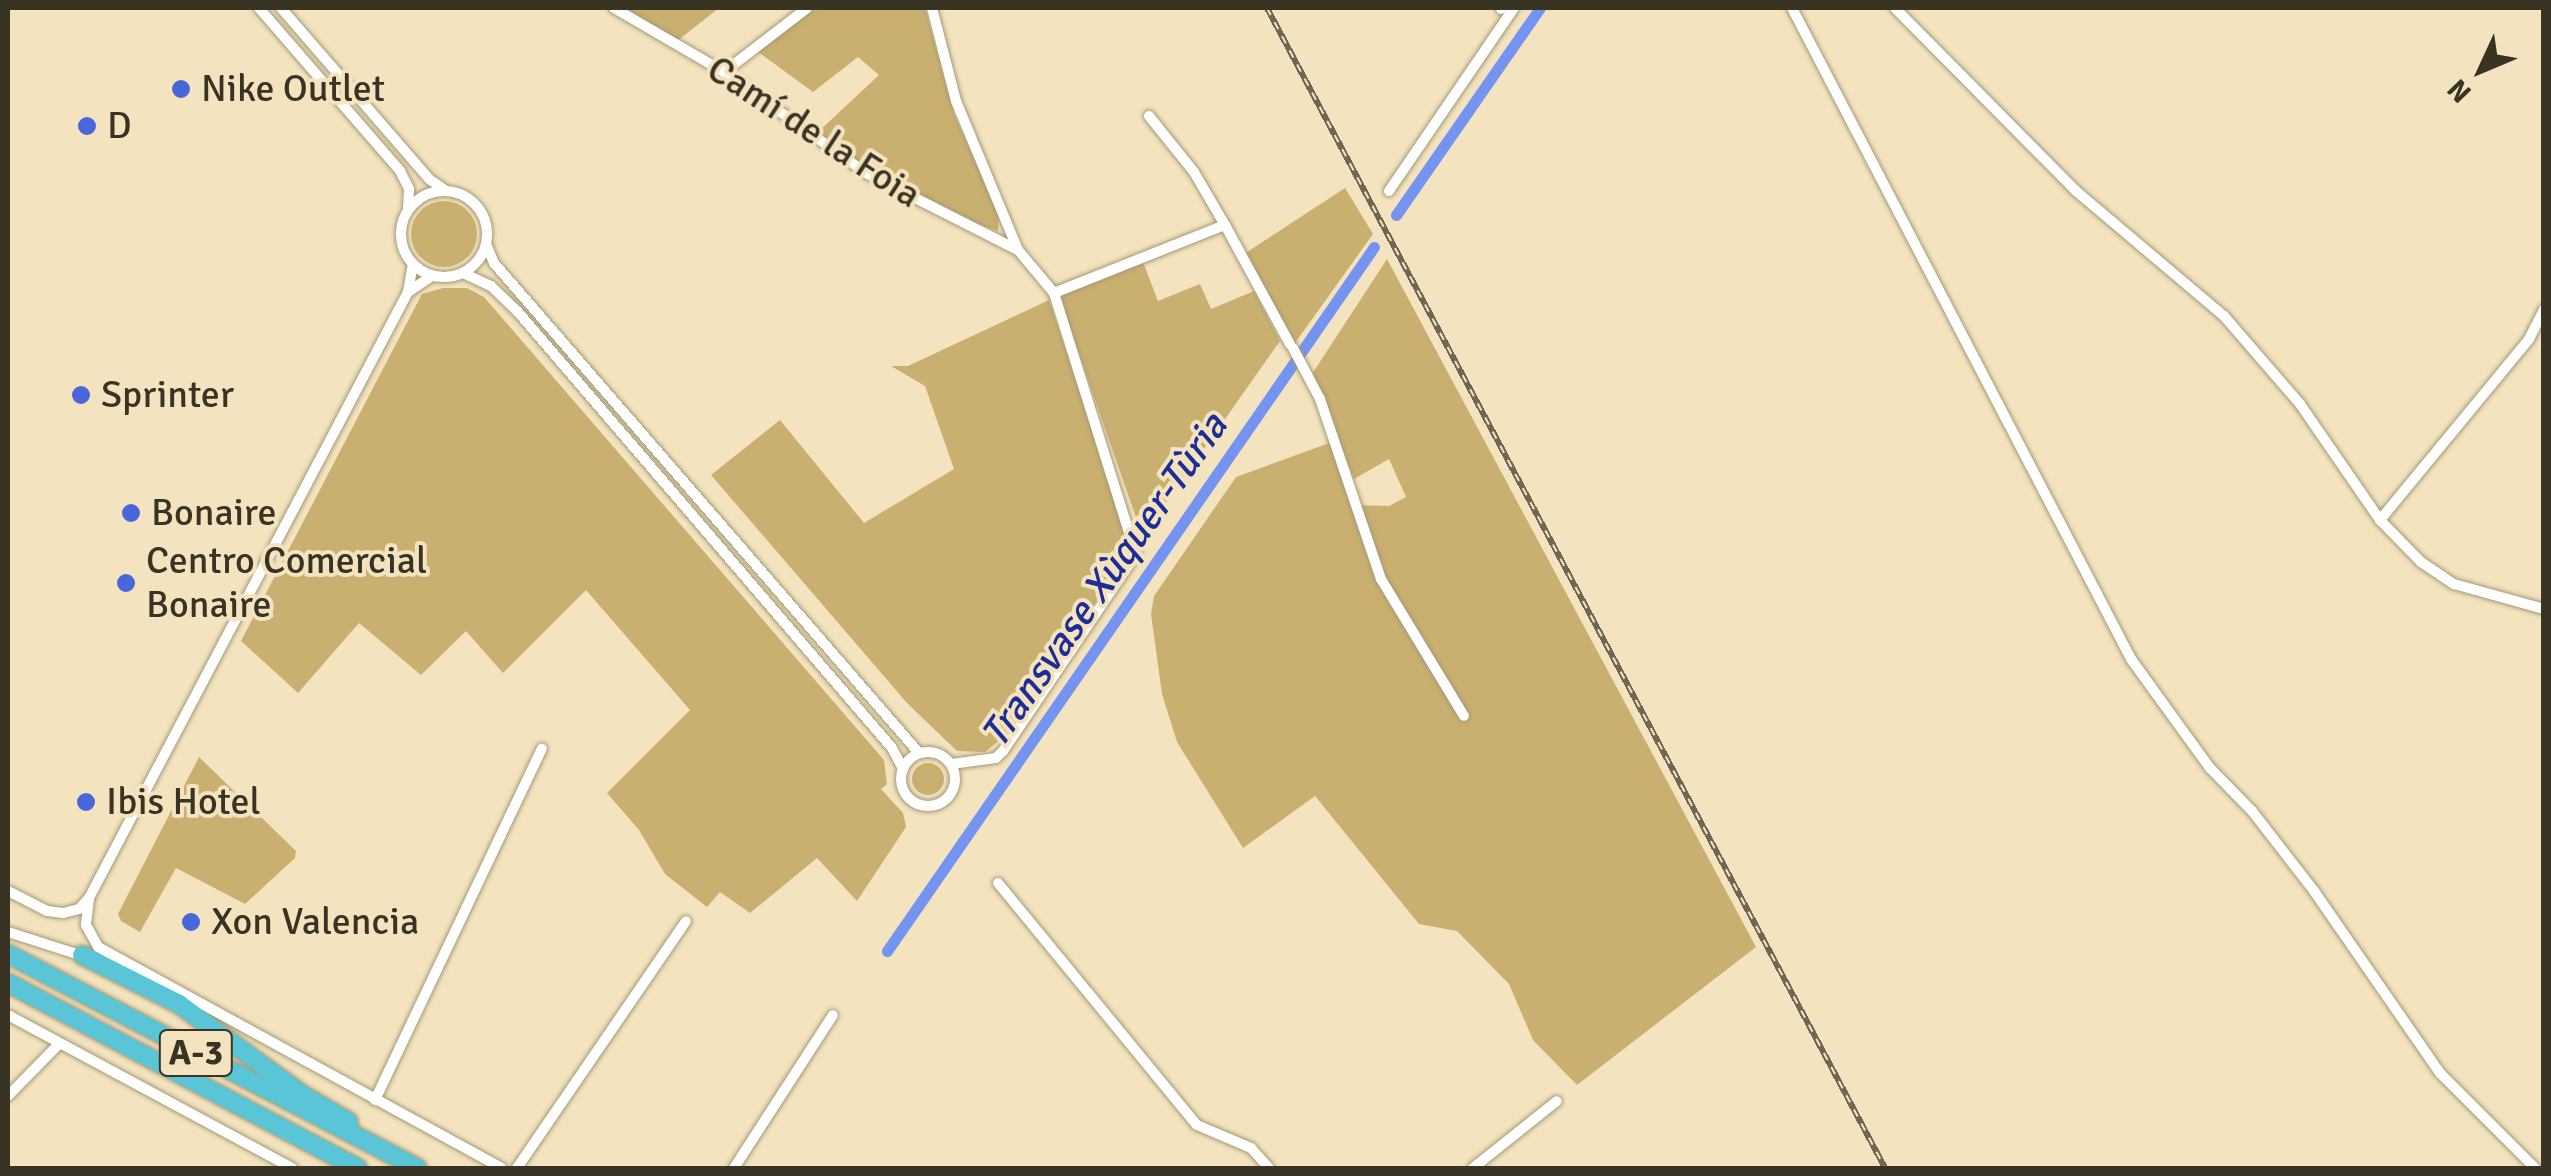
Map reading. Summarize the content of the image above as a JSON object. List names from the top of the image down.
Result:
{
  "streets": {
    "highway": ["A-3"],
    "street": ["Camí de la Foia"]
  },
  "water": ["Transvase Xùquer-Tùria"],
  "places": [
    "Nike Outlet",
    "D",
    "Sprinter",
    "Bonaire",
    "Centro Comercial Bonaire",
    "Ibis Hotel",
    "Xon Valencia"
  ],
  "north": "bottom left"
}
